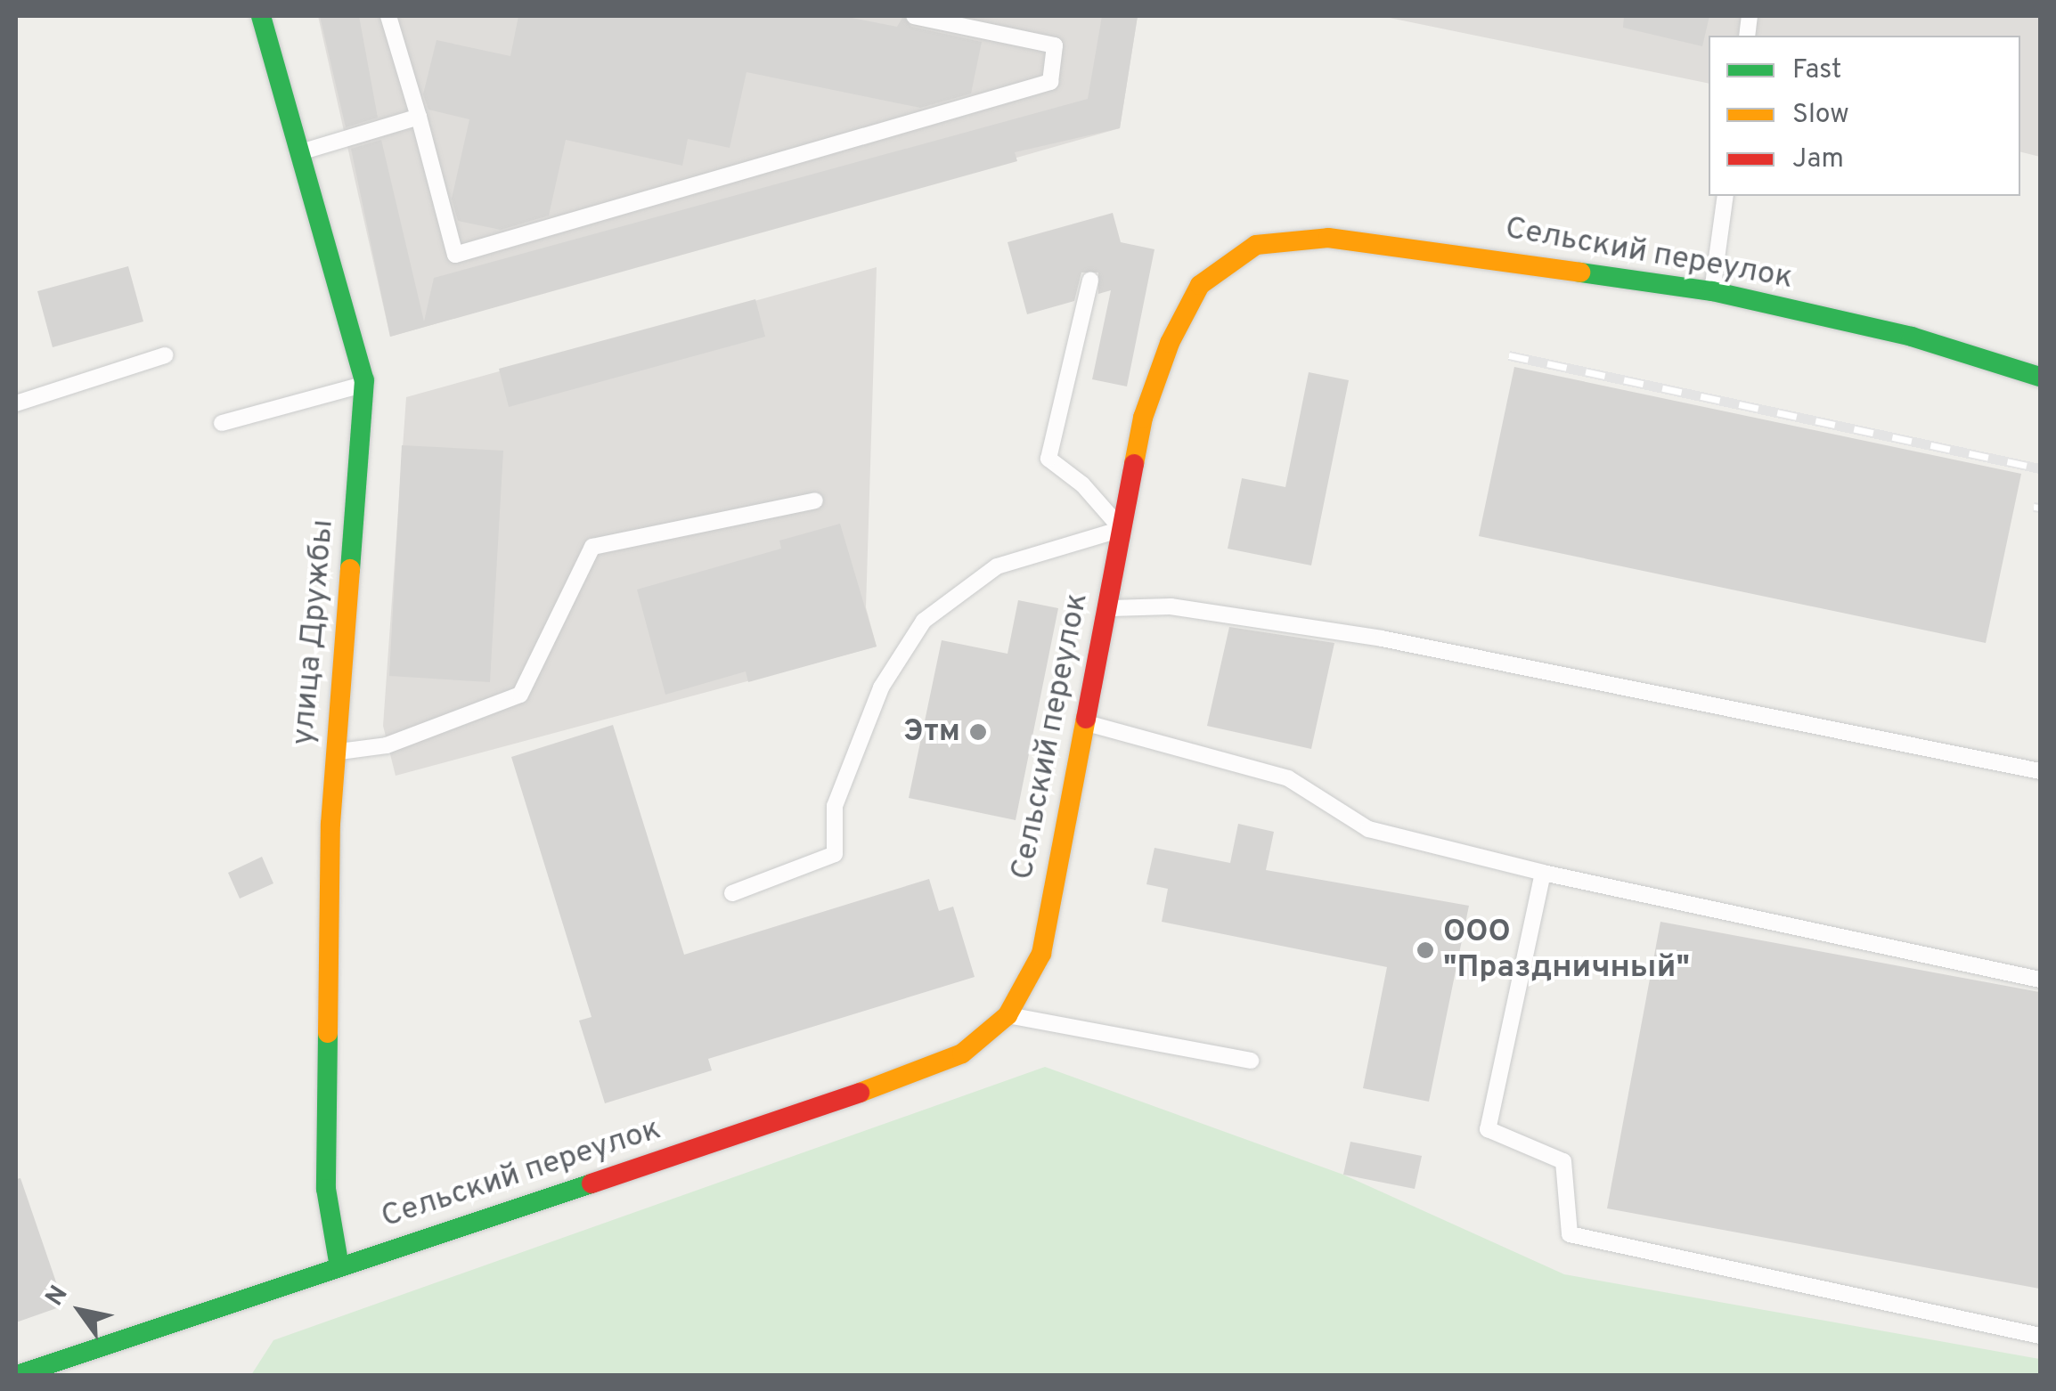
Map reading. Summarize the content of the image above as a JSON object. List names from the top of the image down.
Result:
{
  "streets": {
    "street": ["Сельский переулок", "улица Дружбы"]
  },
  "crossings": [
    ["Сельский переулок", "улица Дружбы"]
  ],
  "places": ["Этм", "ООО \"Праздничный\""],
  "legend": ["Fast", "Slow", "Jam"],
  "north": "top left"
}
